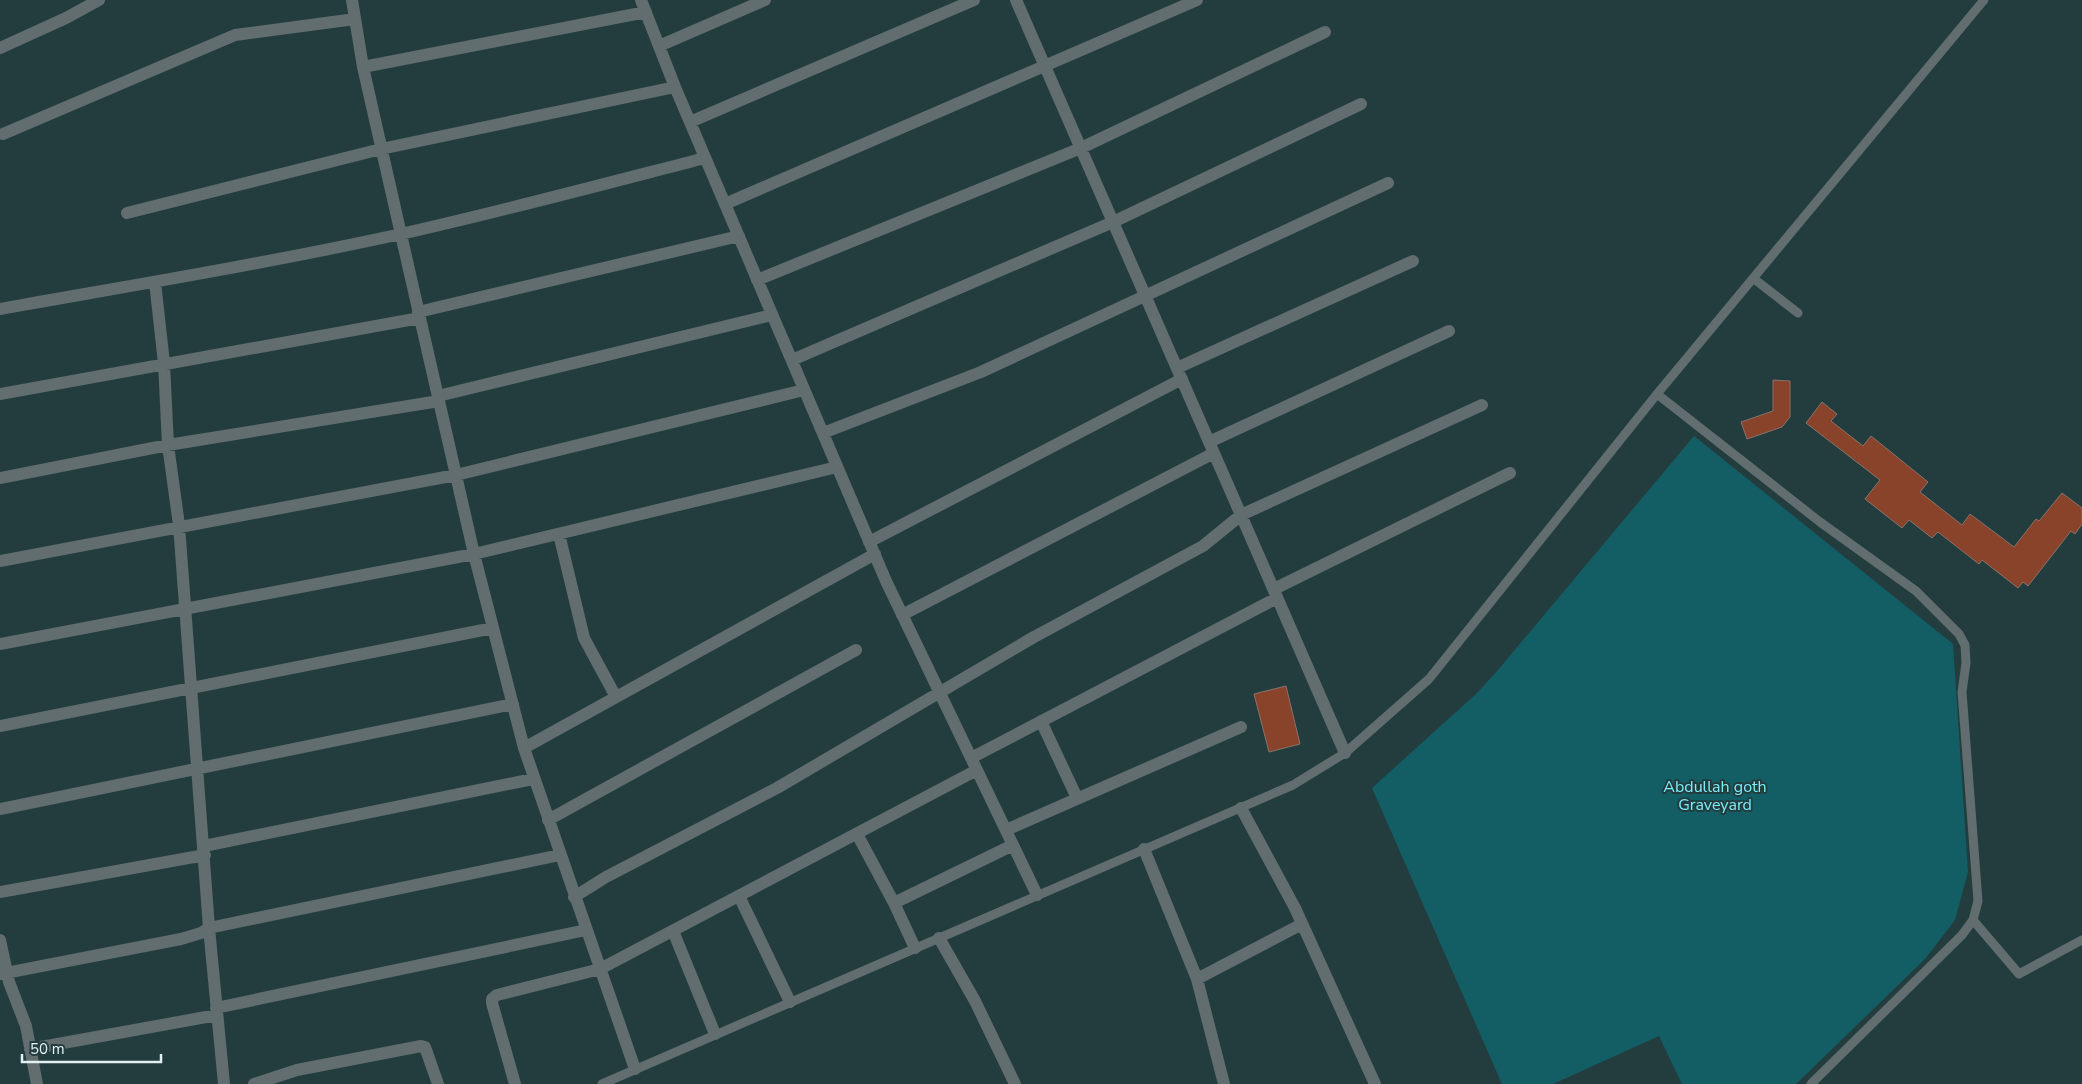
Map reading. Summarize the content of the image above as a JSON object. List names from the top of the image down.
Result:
{
  "parks": ["Abdullah goth Graveyard"],
  "scale_bar": "50 m"
}
